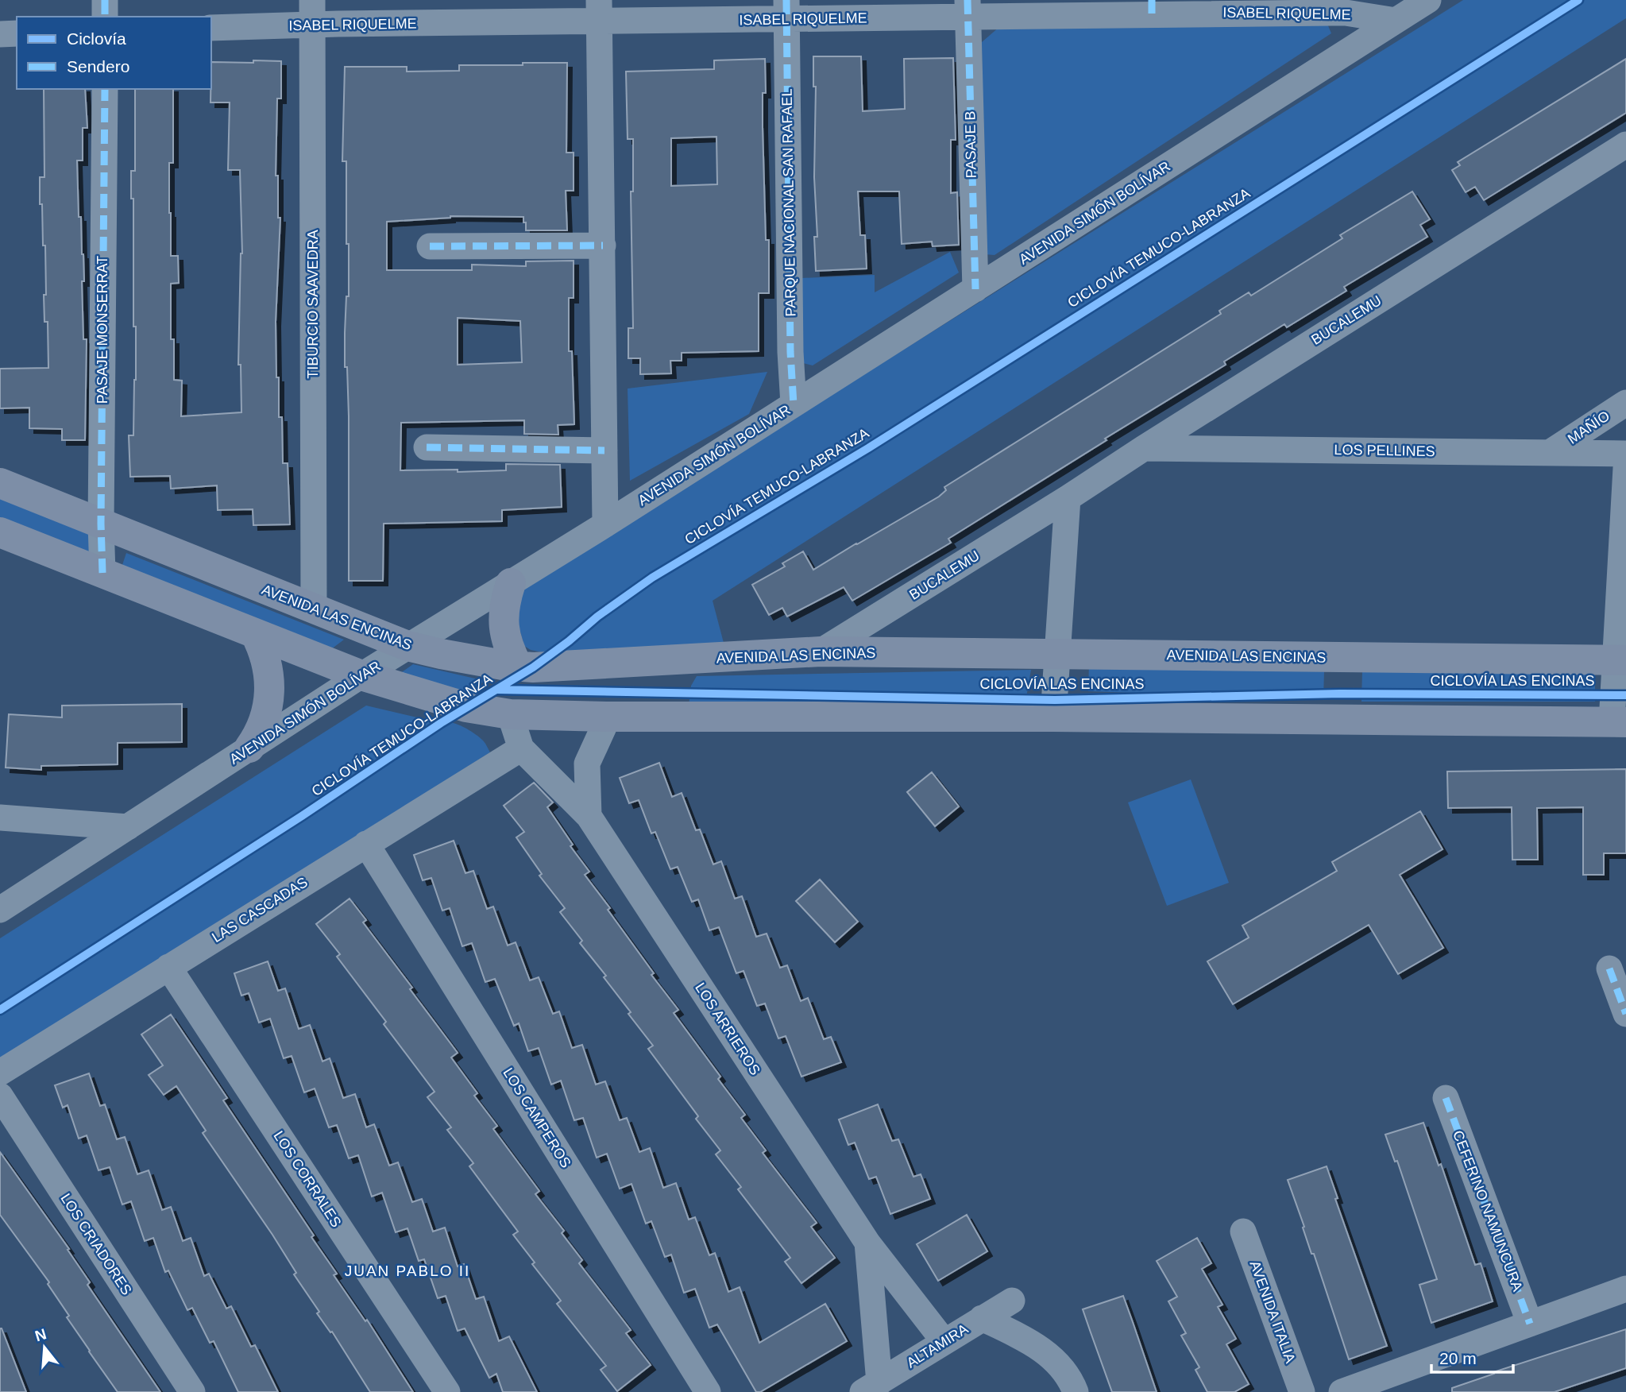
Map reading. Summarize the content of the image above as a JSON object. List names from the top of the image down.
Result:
{
  "streets": {
    "main road": ["AVENIDA LAS ENCINAS"],
    "street": [
      "ISABEL RIQUELME",
      "PASAJE B",
      "PARQUE NACIONAL SAN RAFAEL",
      "AVENIDA SIMÓN BOLÍVAR",
      "TIBURCIO SAAVEDRA",
      "BUCALEMU",
      "PASAJE MONSERRAT",
      "MAÑÍO",
      "LOS PELLINES",
      "LAS CASCADAS",
      "LOS ARRIEROS",
      "LOS CAMPEROS",
      "LOS CORRALES",
      "CEFERINO NAMUNCURA",
      "LOS CRIADORES",
      "AVENIDA ITALIA",
      "ALTAMIRA"
    ],
    "cycle path": ["CICLOVÍA TEMUCO-LABRANZA", "CICLOVÍA LAS ENCINAS"]
  },
  "crossings": [
    ["ISABEL RIQUELME", "PASAJE B"],
    ["ISABEL RIQUELME", "PARQUE NACIONAL SAN RAFAEL"],
    ["ISABEL RIQUELME", "AVENIDA SIMÓN BOLÍVAR"],
    ["ISABEL RIQUELME", "TIBURCIO SAAVEDRA"],
    ["PASAJE B", "AVENIDA SIMÓN BOLÍVAR"],
    ["PARQUE NACIONAL SAN RAFAEL", "AVENIDA SIMÓN BOLÍVAR"],
    ["AVENIDA SIMÓN BOLÍVAR", "AVENIDA LAS ENCINAS"],
    ["TIBURCIO SAAVEDRA", "AVENIDA LAS ENCINAS"],
    ["BUCALEMU", "LOS PELLINES"],
    ["BUCALEMU", "AVENIDA LAS ENCINAS"],
    ["PASAJE MONSERRAT", "AVENIDA LAS ENCINAS"],
    ["MAÑÍO", "LOS PELLINES"],
    ["LAS CASCADAS", "LOS ARRIEROS"],
    ["LAS CASCADAS", "LOS CAMPEROS"],
    ["LAS CASCADAS", "LOS CORRALES"],
    ["LOS ARRIEROS", "ALTAMIRA"]
  ],
  "districts": ["JUAN PABLO II"],
  "legend": ["Ciclovía", "Sendero"],
  "scale_bar": "20 m",
  "north": "top"
}
